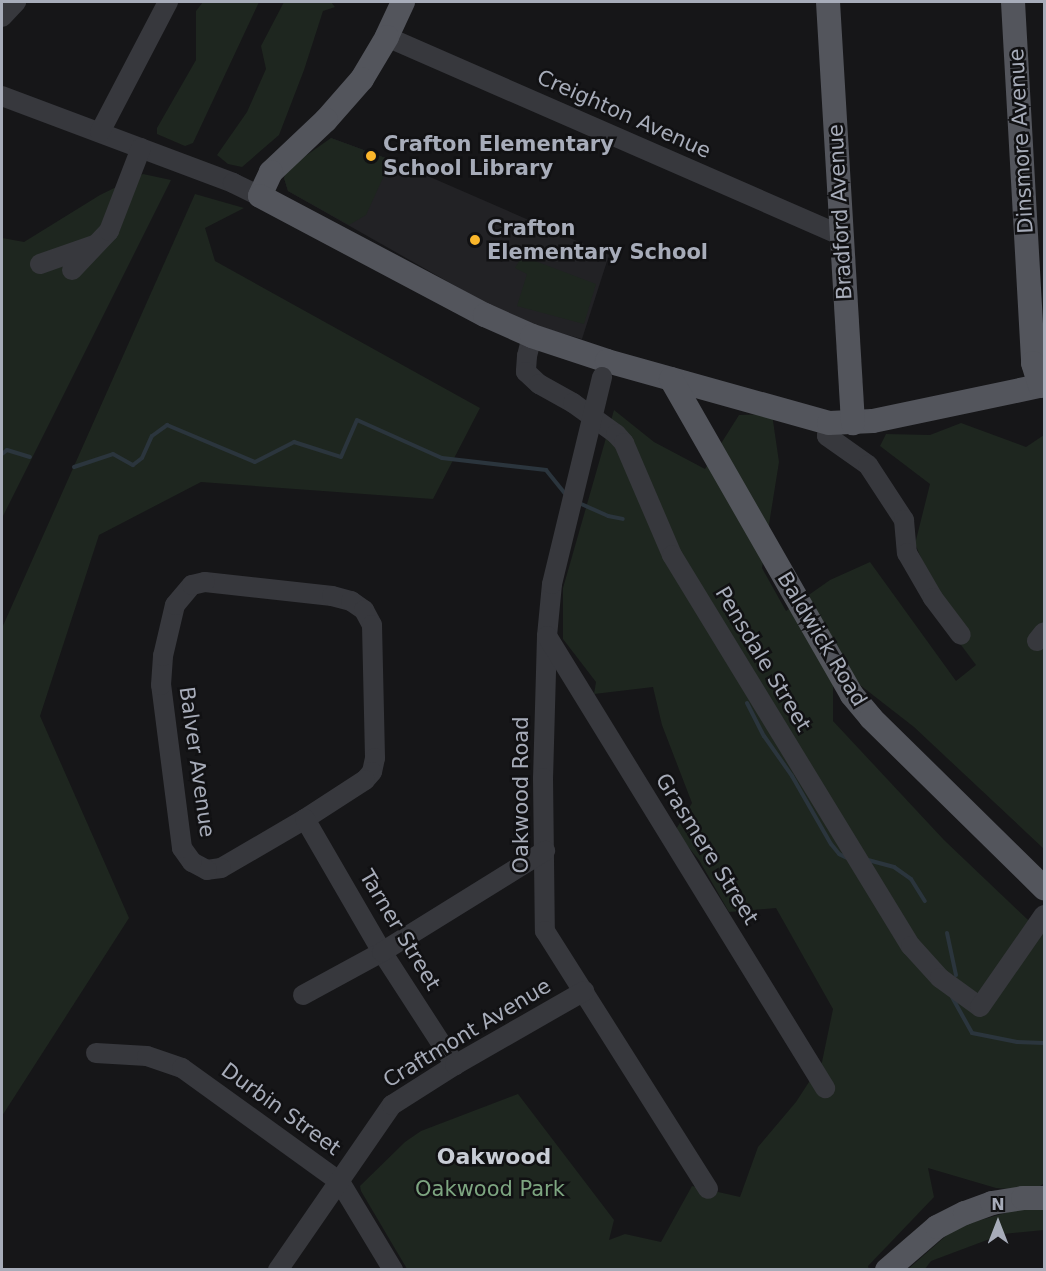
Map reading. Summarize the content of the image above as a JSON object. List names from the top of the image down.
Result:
{
  "streets": {
    "main road": ["Dinsmore Avenue", "Bradford Avenue", "Baldwick Road"],
    "street": [
      "Creighton Avenue",
      "Pensdale Street",
      "Balver Avenue",
      "Oakwood Road",
      "Grasmere Street",
      "Tarner Street",
      "Craftmont Avenue",
      "Durbin Street"
    ]
  },
  "crossings": [
    ["Creighton Avenue", "Bradford Avenue"],
    ["Balver Avenue", "Tarner Street"],
    ["Oakwood Road", "Grasmere Street"],
    ["Oakwood Road", "Craftmont Avenue"],
    ["Tarner Street", "Craftmont Avenue"],
    ["Craftmont Avenue", "Durbin Street"]
  ],
  "districts": ["Oakwood"],
  "parks": ["Oakwood Park"],
  "places": ["Crafton Elementary School Library", "Crafton Elementary School"],
  "north": "top"
}
